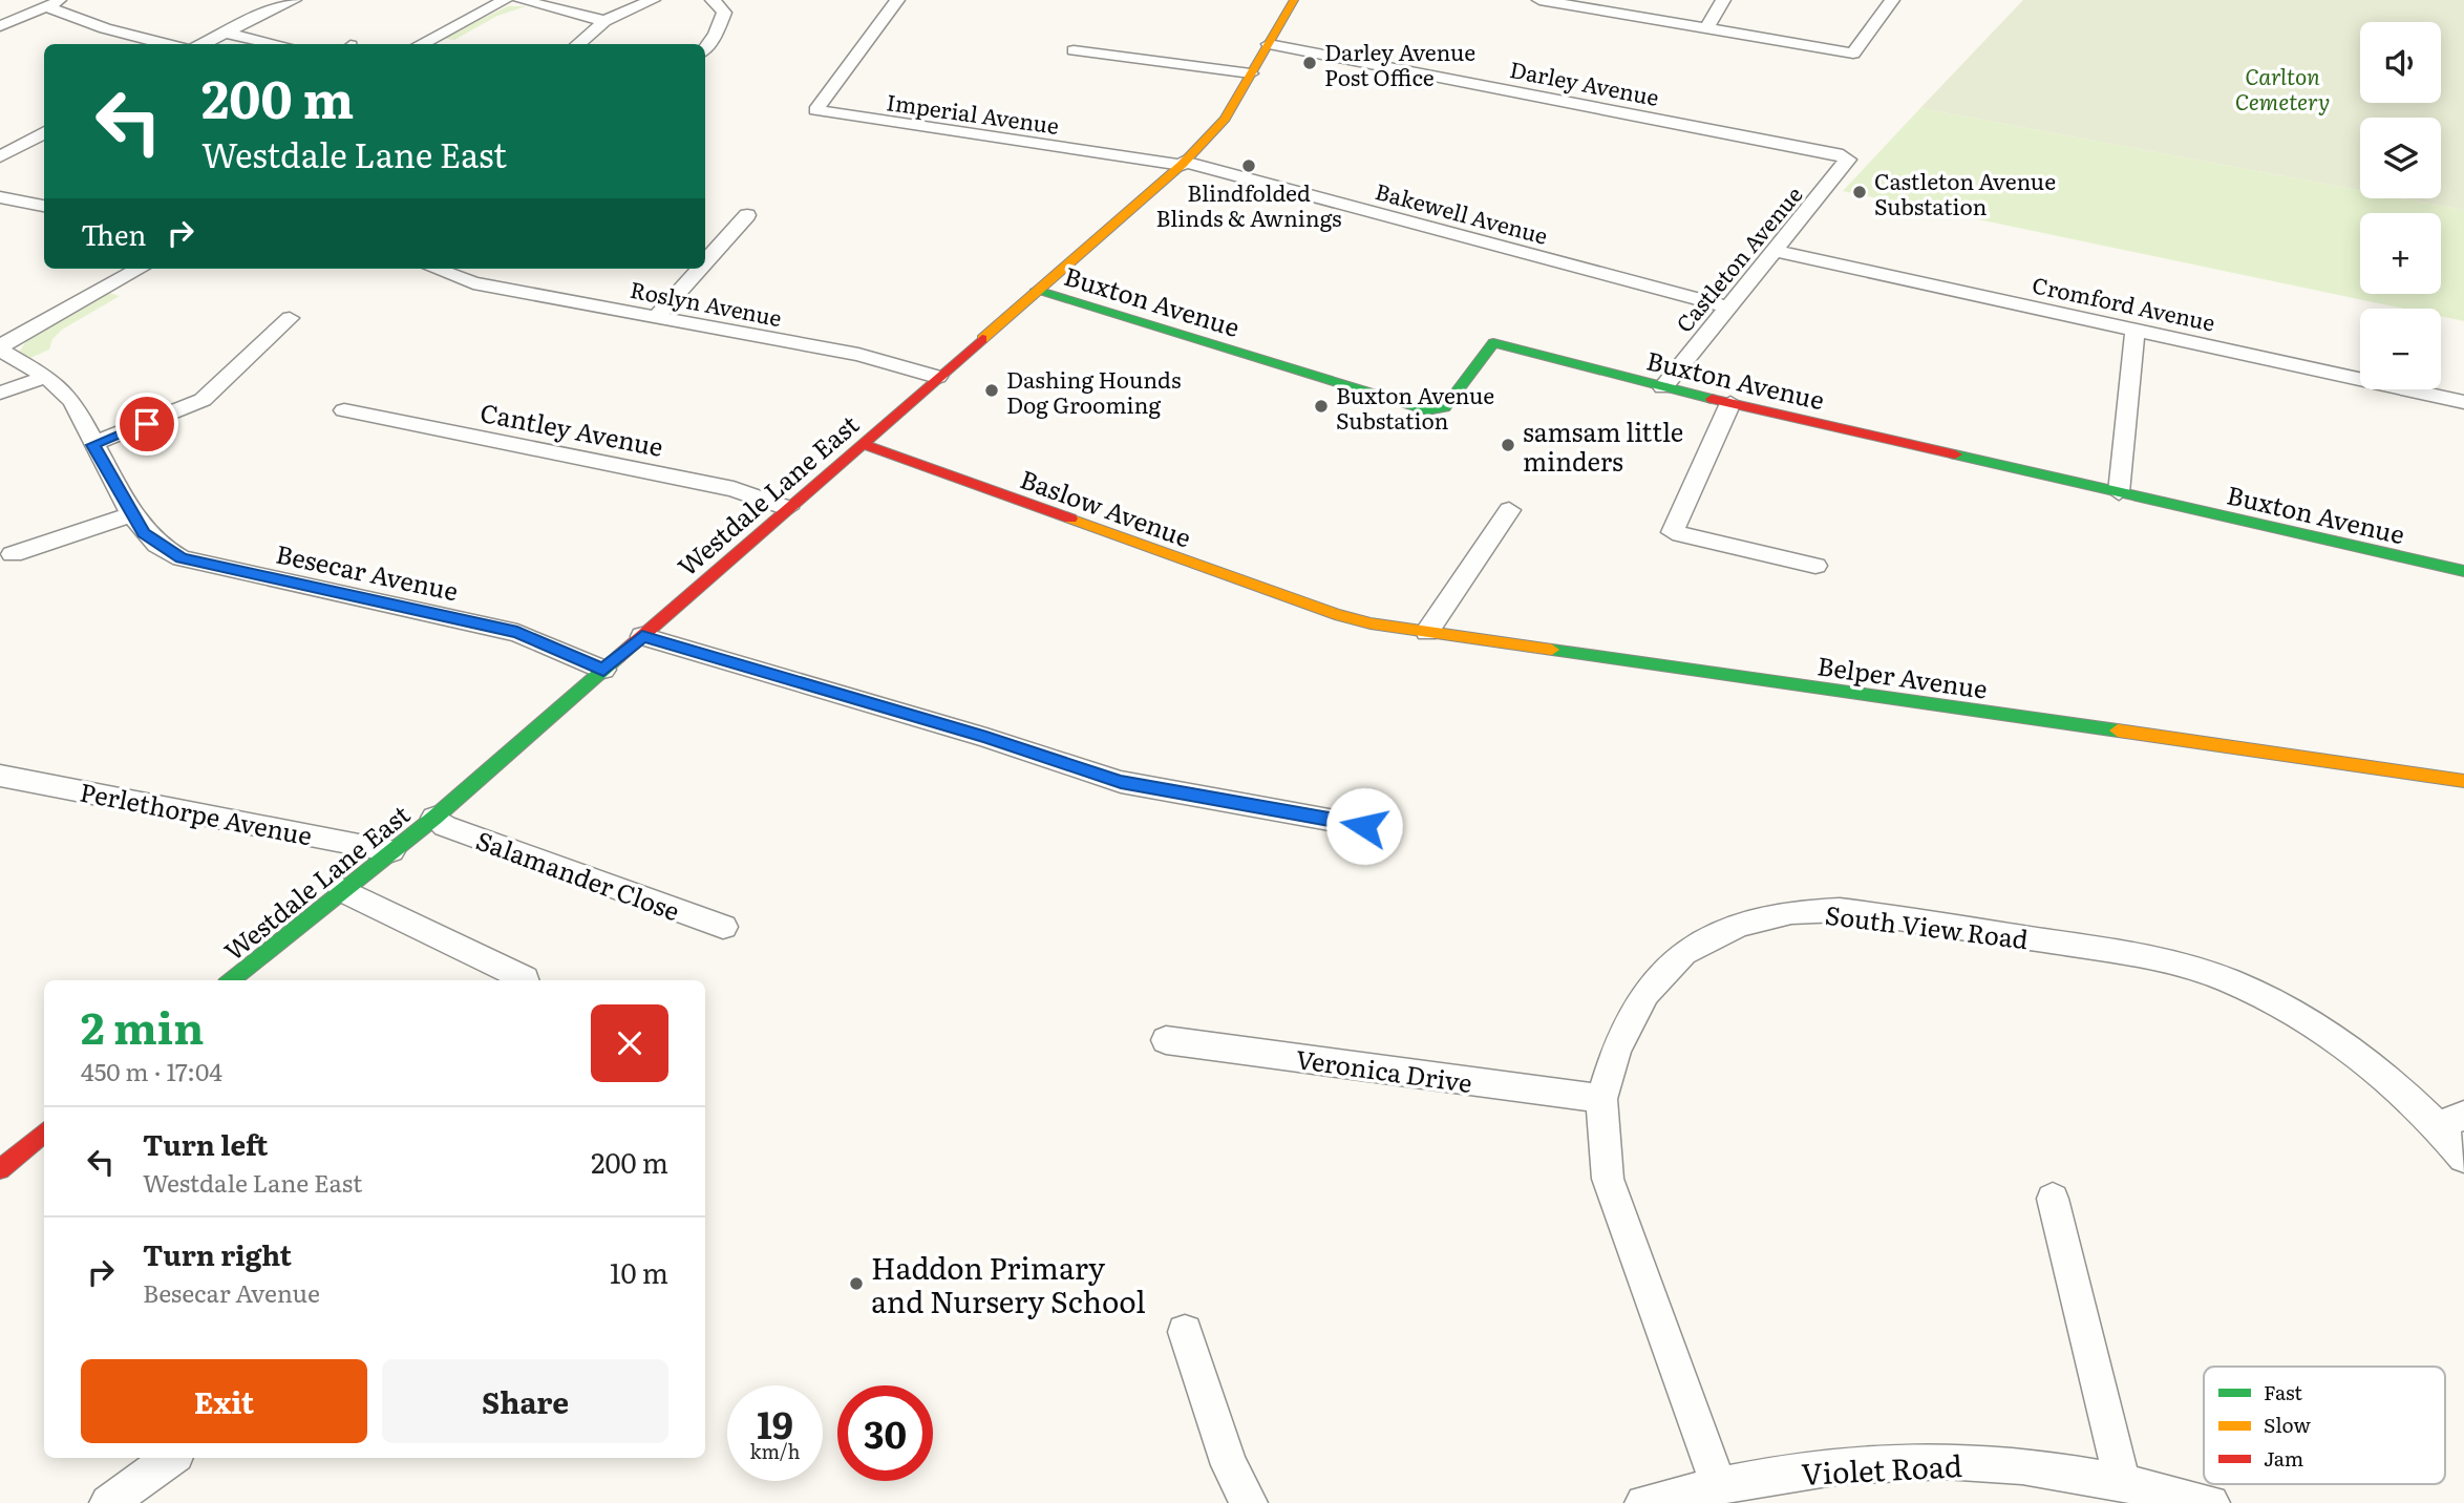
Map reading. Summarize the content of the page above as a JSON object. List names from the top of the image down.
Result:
{
  "streets": {
    "street": [
      "Darley Avenue",
      "Imperial Avenue",
      "Bakewell Avenue",
      "Castleton Avenue",
      "Buxton Avenue",
      "Roslyn Avenue",
      "Cromford Avenue",
      "Cantley Avenue",
      "Westdale Lane East",
      "Baslow Avenue",
      "Besecar Avenue",
      "Belper Avenue",
      "Perlethorpe Avenue",
      "Salamander Close",
      "South View Road",
      "Veronica Drive",
      "Violet Road"
    ]
  },
  "crossings": [
    ["Darley Avenue", "Castleton Avenue"],
    ["Darley Avenue", "Westdale Lane East"],
    ["Imperial Avenue", "Bakewell Avenue"],
    ["Imperial Avenue", "Westdale Lane East"],
    ["Bakewell Avenue", "Castleton Avenue"],
    ["Bakewell Avenue", "Westdale Lane East"],
    ["Castleton Avenue", "Buxton Avenue"],
    ["Castleton Avenue", "Cromford Avenue"],
    ["Buxton Avenue", "Westdale Lane East"],
    ["Roslyn Avenue", "Westdale Lane East"],
    ["Cantley Avenue", "Westdale Lane East"],
    ["Westdale Lane East", "Baslow Avenue"],
    ["Westdale Lane East", "Besecar Avenue"],
    ["Westdale Lane East", "Perlethorpe Avenue"],
    ["Westdale Lane East", "Salamander Close"],
    ["Baslow Avenue", "Belper Avenue"],
    ["South View Road", "Veronica Drive"],
    ["South View Road", "Violet Road"]
  ],
  "parks": ["Carlton Cemetery"],
  "places": [
    "Darley Avenue Post Office",
    "Blindfolded Blinds & Awnings",
    "Castleton Avenue Substation",
    "Dashing Hounds Dog Grooming",
    "Buxton Avenue Substation",
    "samsam little minders",
    "Haddon Primary and Nursery School"
  ],
  "legend": ["Fast", "Slow", "Jam"],
  "page": {
    "map_buttons": ["+", "−"],
    "turn": ["200 m", "Westdale Lane East"],
    "then": "Then",
    "heading": ["2 min", "450 m · 17:04"],
    "list": [
      {
        "name": "Turn left",
        "note": "Westdale Lane East",
        "value": "200 m"
      },
      {
        "name": "Turn right",
        "note": "Besecar Avenue",
        "value": "10 m"
      }
    ],
    "buttons": ["Exit", "Share"],
    "speed": "19 km/h",
    "limit": "30"
  }
}
